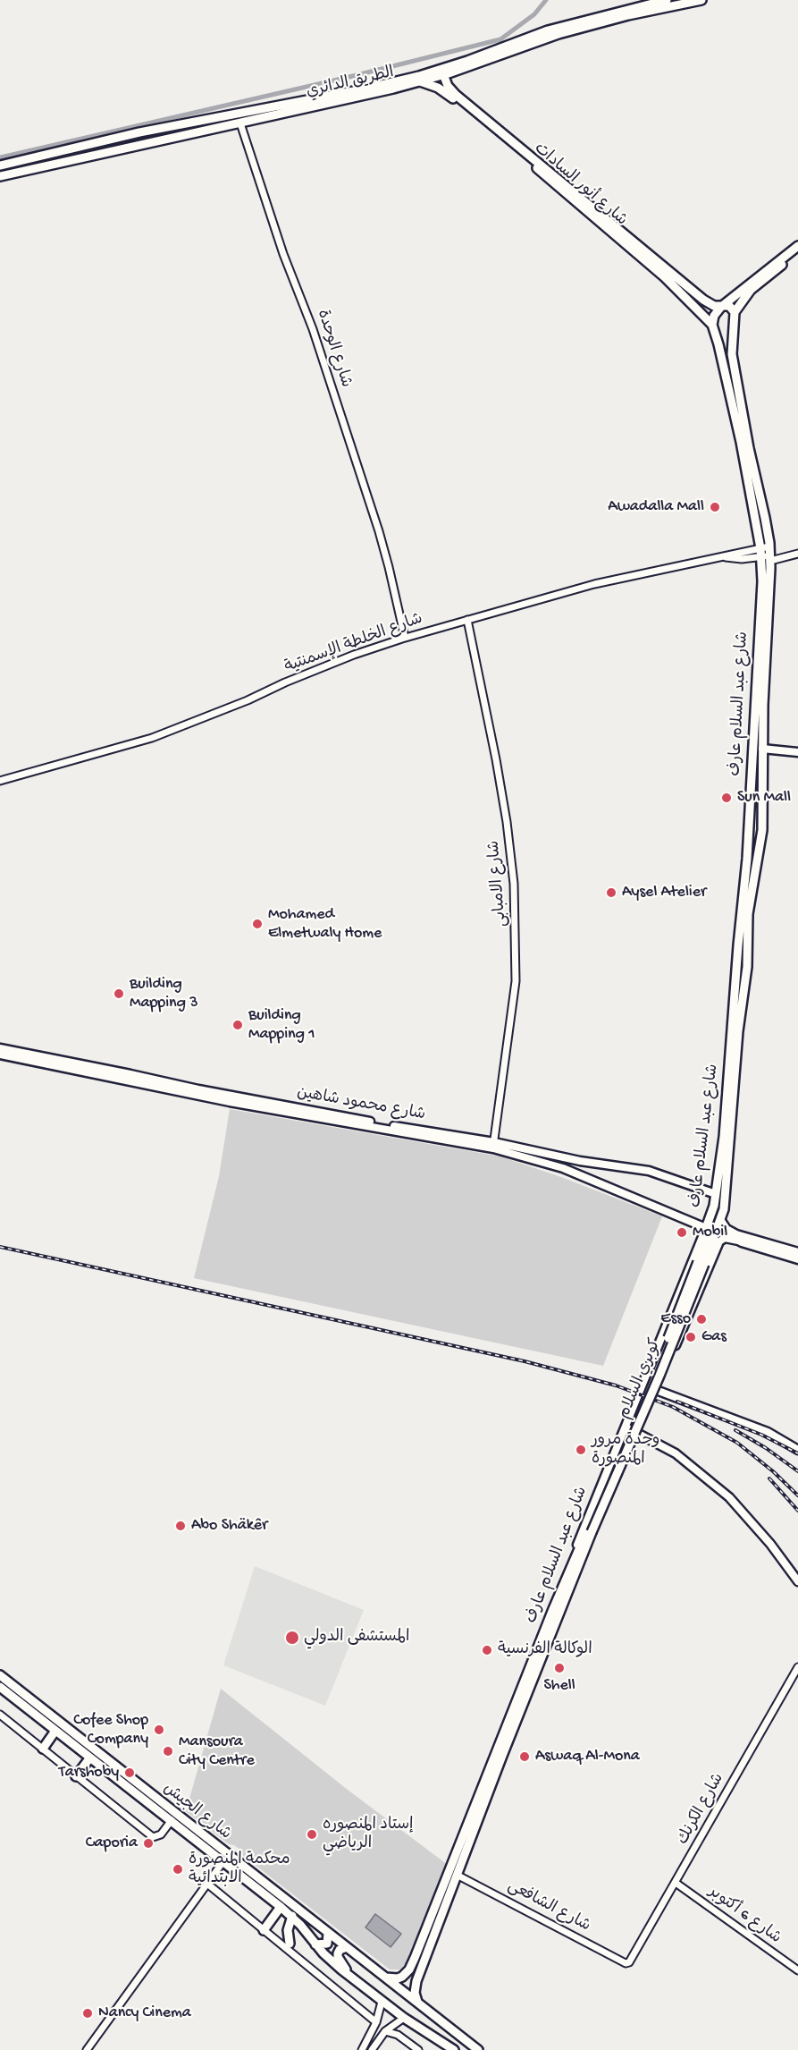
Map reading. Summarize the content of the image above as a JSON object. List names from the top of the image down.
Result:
{
  "streets": {
    "main road": [
      "الطريق الدائري",
      "شارع أنور السادات",
      "شارع عبد السلام عارف",
      "شارع محمود شاهين",
      "كوبري السلام",
      "شارع الجيش"
    ],
    "street": [
      "شارع الوحدة",
      "شارع الخلطة الإسمنتية",
      "شارع الامبابى",
      "شارع الكرنك",
      "شارع الشافعى",
      "شارع 6 أكتوبر"
    ]
  },
  "crossings": [
    ["الطريق الدائري", "شارع أنور السادات"],
    ["الطريق الدائري", "شارع الوحدة"],
    ["شارع أنور السادات", "شارع عبد السلام عارف"],
    ["شارع الوحدة", "شارع الخلطة الإسمنتية"],
    ["شارع الخلطة الإسمنتية", "شارع عبد السلام عارف"],
    ["شارع الخلطة الإسمنتية", "شارع الامبابى"],
    ["شارع عبد السلام عارف", "شارع محمود شاهين"],
    ["شارع عبد السلام عارف", "كوبري السلام"],
    ["شارع عبد السلام عارف", "شارع الجيش"],
    ["شارع عبد السلام عارف", "شارع الشافعى"],
    ["شارع الامبابى", "شارع محمود شاهين"],
    ["شارع محمود شاهين", "كوبري السلام"],
    ["شارع الكرنك", "شارع الشافعى"],
    ["شارع الكرنك", "شارع 6 أكتوبر"]
  ],
  "places": [
    "Awadalla Mall",
    "Sun Mall",
    "Aysel Atelier",
    "Mohamed Elmetwaly Home",
    "Building Mapping 3",
    "Building Mapping 1",
    "Mobil",
    "Esso",
    "Gas",
    "وحدة مرور المنصورة",
    "Abo Shäkêr",
    "المستشفى الدولي",
    "الوكالة الفرنسية",
    "Shell",
    "Cofee Shop Company",
    "Mansoura City Centre",
    "Aswaq Al-Mona",
    "Tarshoby",
    "إستاد المنصوره الرياضي",
    "Caporia",
    "محكمة المنصورة الابتدائية",
    "Nancy Cinema"
  ]
}
